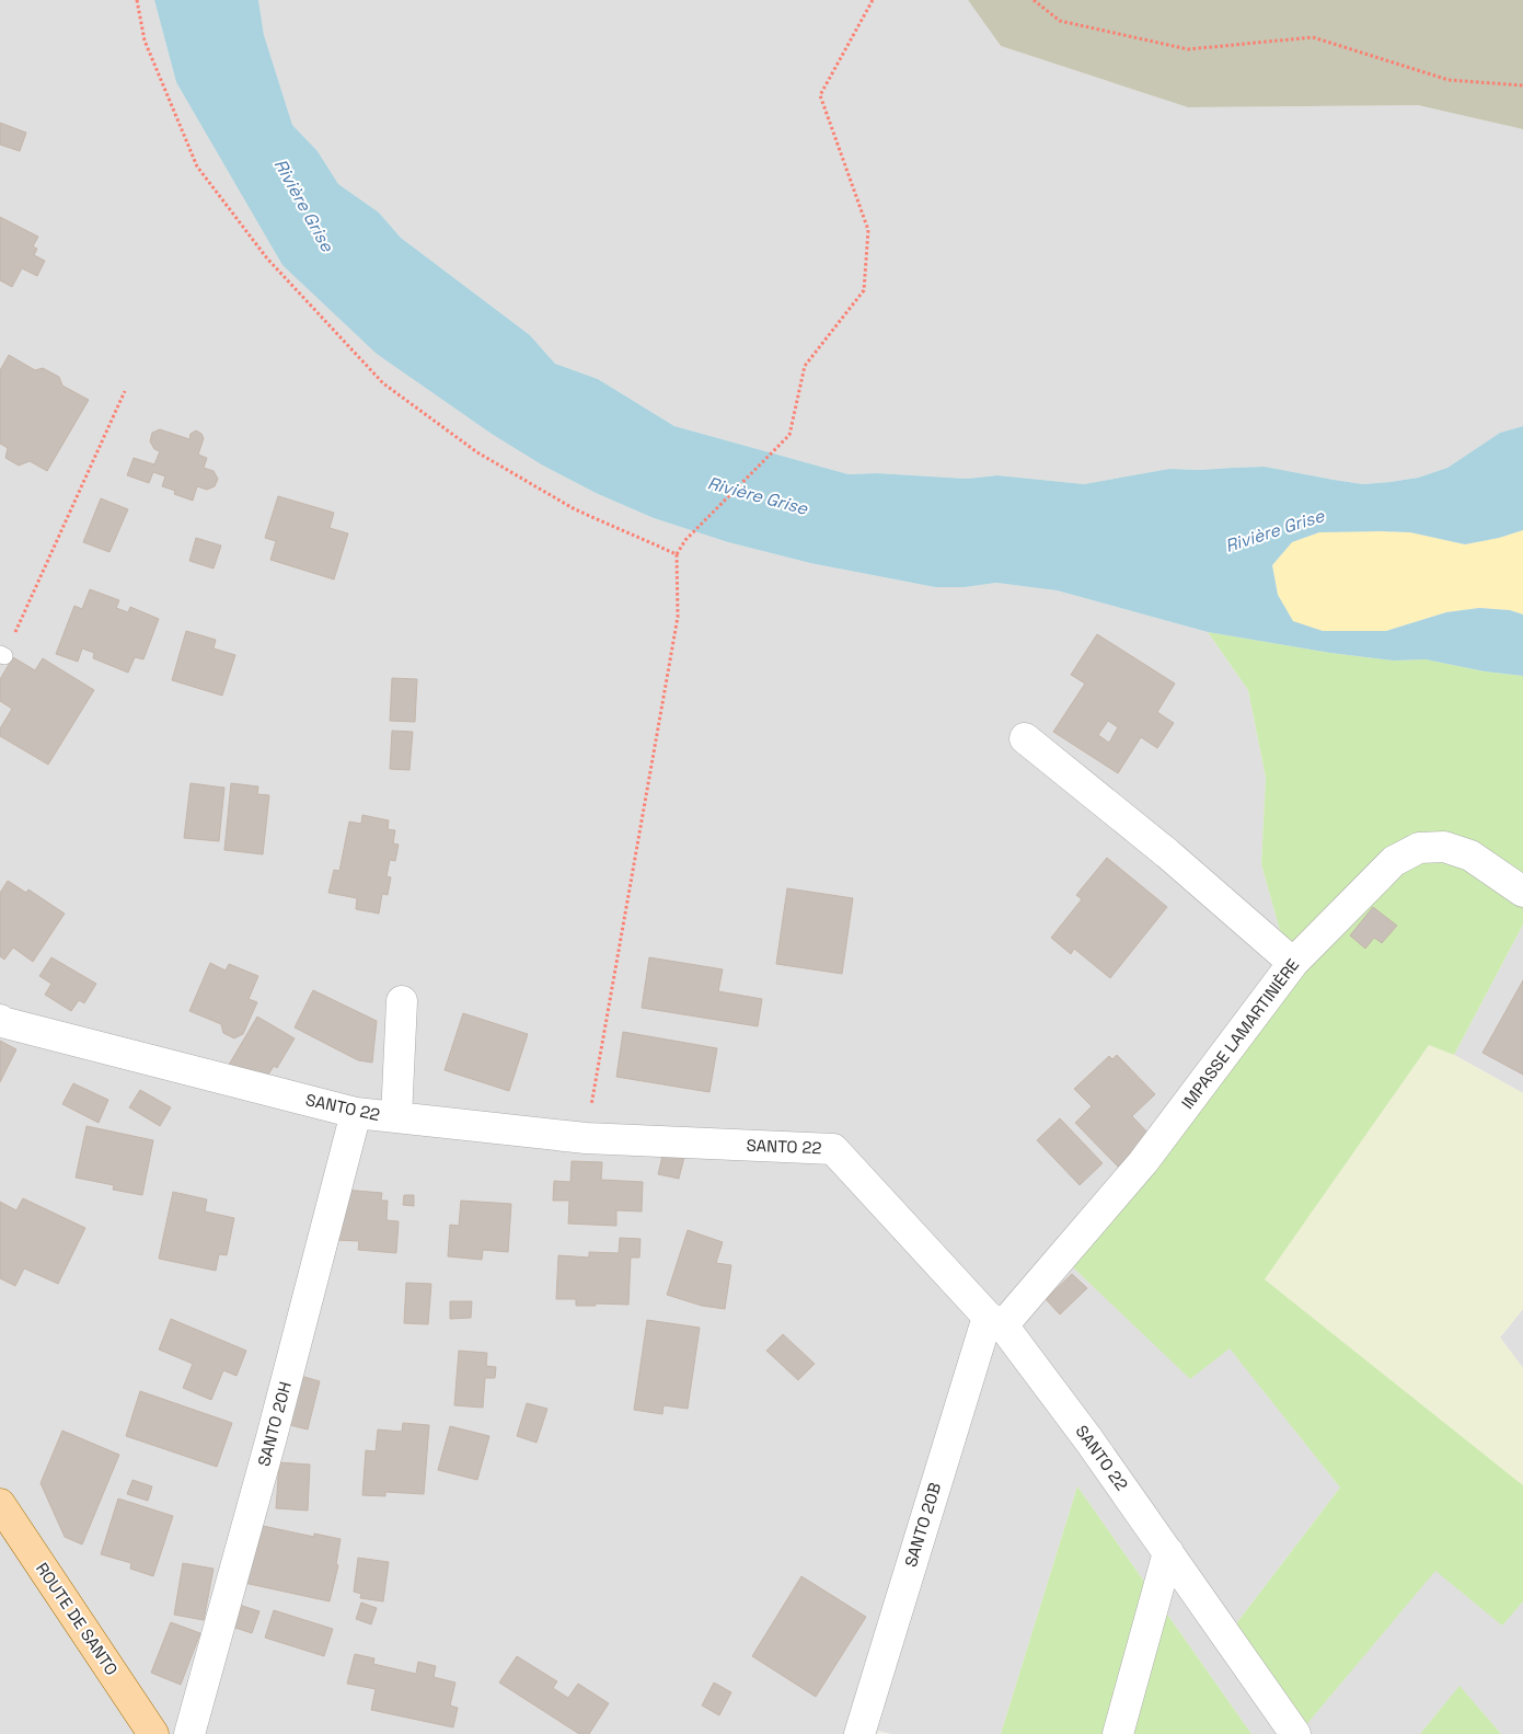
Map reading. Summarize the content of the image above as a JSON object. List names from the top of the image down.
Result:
{
  "streets": {
    "main road": ["ROUTE DE SANTO"],
    "street": [
      "IMPASSE LAMARTINIÈRE",
      "SANTO 22",
      "SANTO 20H",
      "SANTO 20B"
    ]
  },
  "crossings": [
    ["IMPASSE LAMARTINIÈRE", "SANTO 22"],
    ["IMPASSE LAMARTINIÈRE", "SANTO 20B"],
    ["SANTO 22", "SANTO 20H"],
    ["SANTO 22", "SANTO 20B"]
  ],
  "water": ["Rivière Grise"]
}
